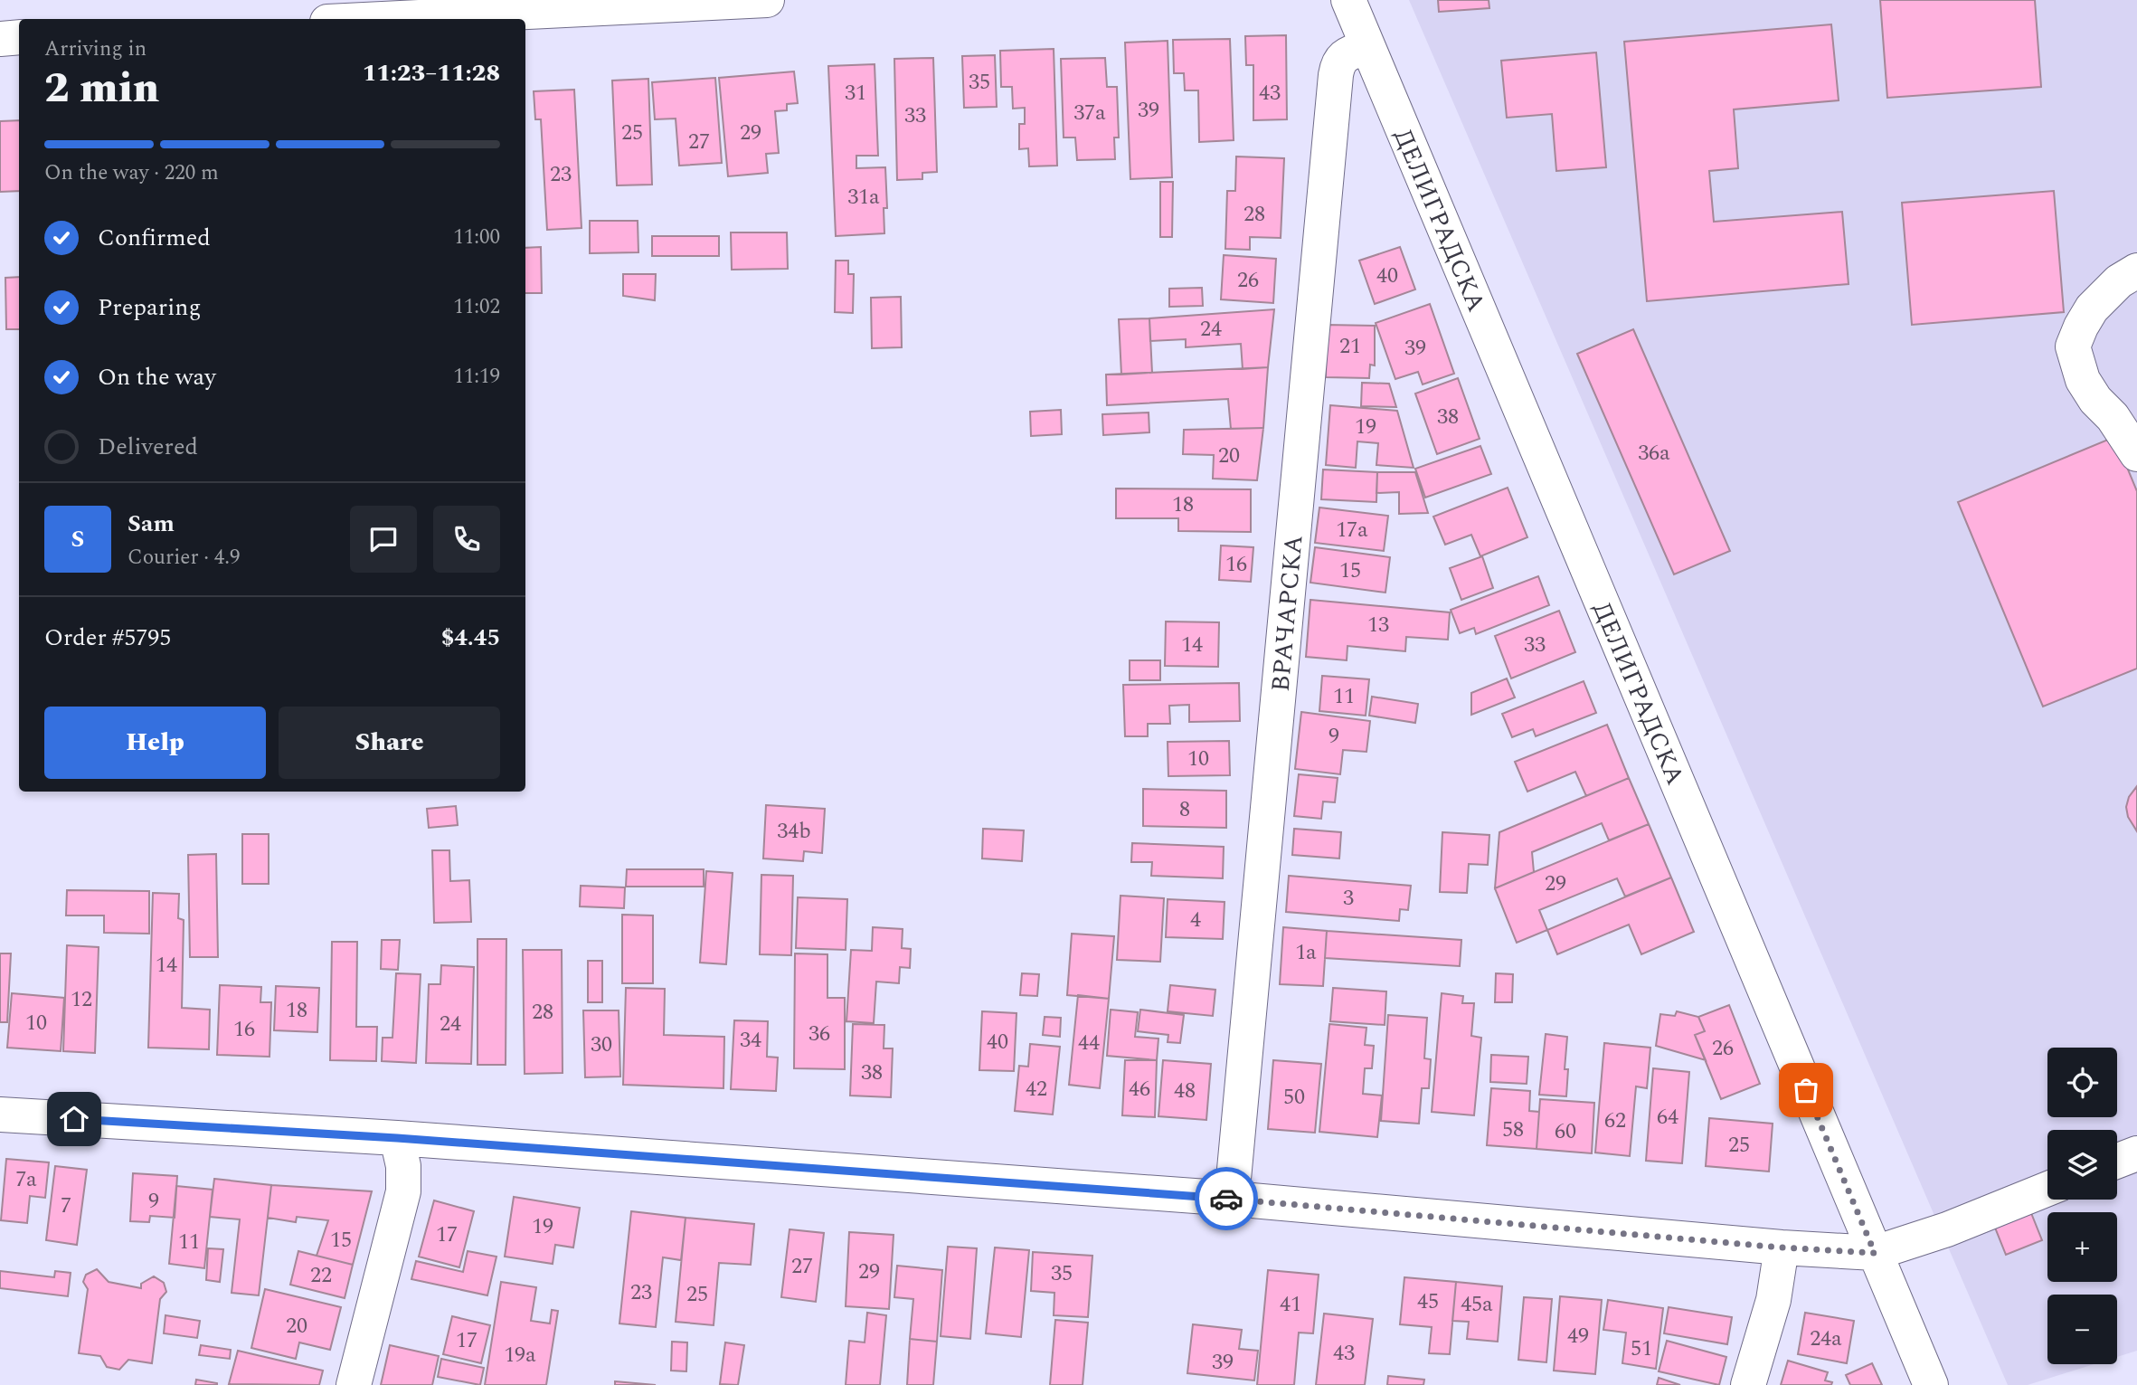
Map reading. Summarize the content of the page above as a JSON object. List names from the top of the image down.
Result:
{
  "streets": {
    "street": ["ДЕЛИГРАДСКА", "ВРАЧАРСКА"]
  },
  "crossings": [
    ["ДЕЛИГРАДСКА", "ВРАЧАРСКА"]
  ],
  "house_numbers": [
    "35",
    "31",
    "43",
    "39",
    "37a",
    "33",
    "25",
    "29",
    "27",
    "23",
    "31a",
    "28",
    "40",
    "26",
    "24",
    "21",
    "39",
    "38",
    "19",
    "36a",
    "20",
    "18",
    "17a",
    "16",
    "15",
    "13",
    "14",
    "33",
    "11",
    "9",
    "10",
    "8",
    "34b",
    "29",
    "3",
    "4",
    "1a",
    "14",
    "12",
    "18",
    "28",
    "10",
    "24",
    "16",
    "36",
    "34",
    "40",
    "44",
    "30",
    "26",
    "38",
    "42",
    "46",
    "48",
    "50",
    "64",
    "62",
    "58",
    "60",
    "25",
    "7a",
    "9",
    "7",
    "19",
    "17",
    "15",
    "11",
    "27",
    "29",
    "35",
    "22",
    "23",
    "25",
    "45",
    "41",
    "45a",
    "20",
    "49",
    "24a",
    "17",
    "51",
    "43",
    "19a",
    "39"
  ],
  "page": {
    "heading": ["2 min", "Arriving in", "11:23–11:28"],
    "panel": [
      "Sam",
      "Courier · 4.9",
      "Order #5795",
      "$4.45"
    ],
    "bar": "On the way · 220 m",
    "list": [
      ["Confirmed", "11:00"],
      ["Preparing", "11:02"],
      ["On the way", "11:19"],
      "Delivered"
    ],
    "round": "S",
    "buttons": ["Help", "Share"],
    "map_buttons": ["+", "−"]
  }
}
